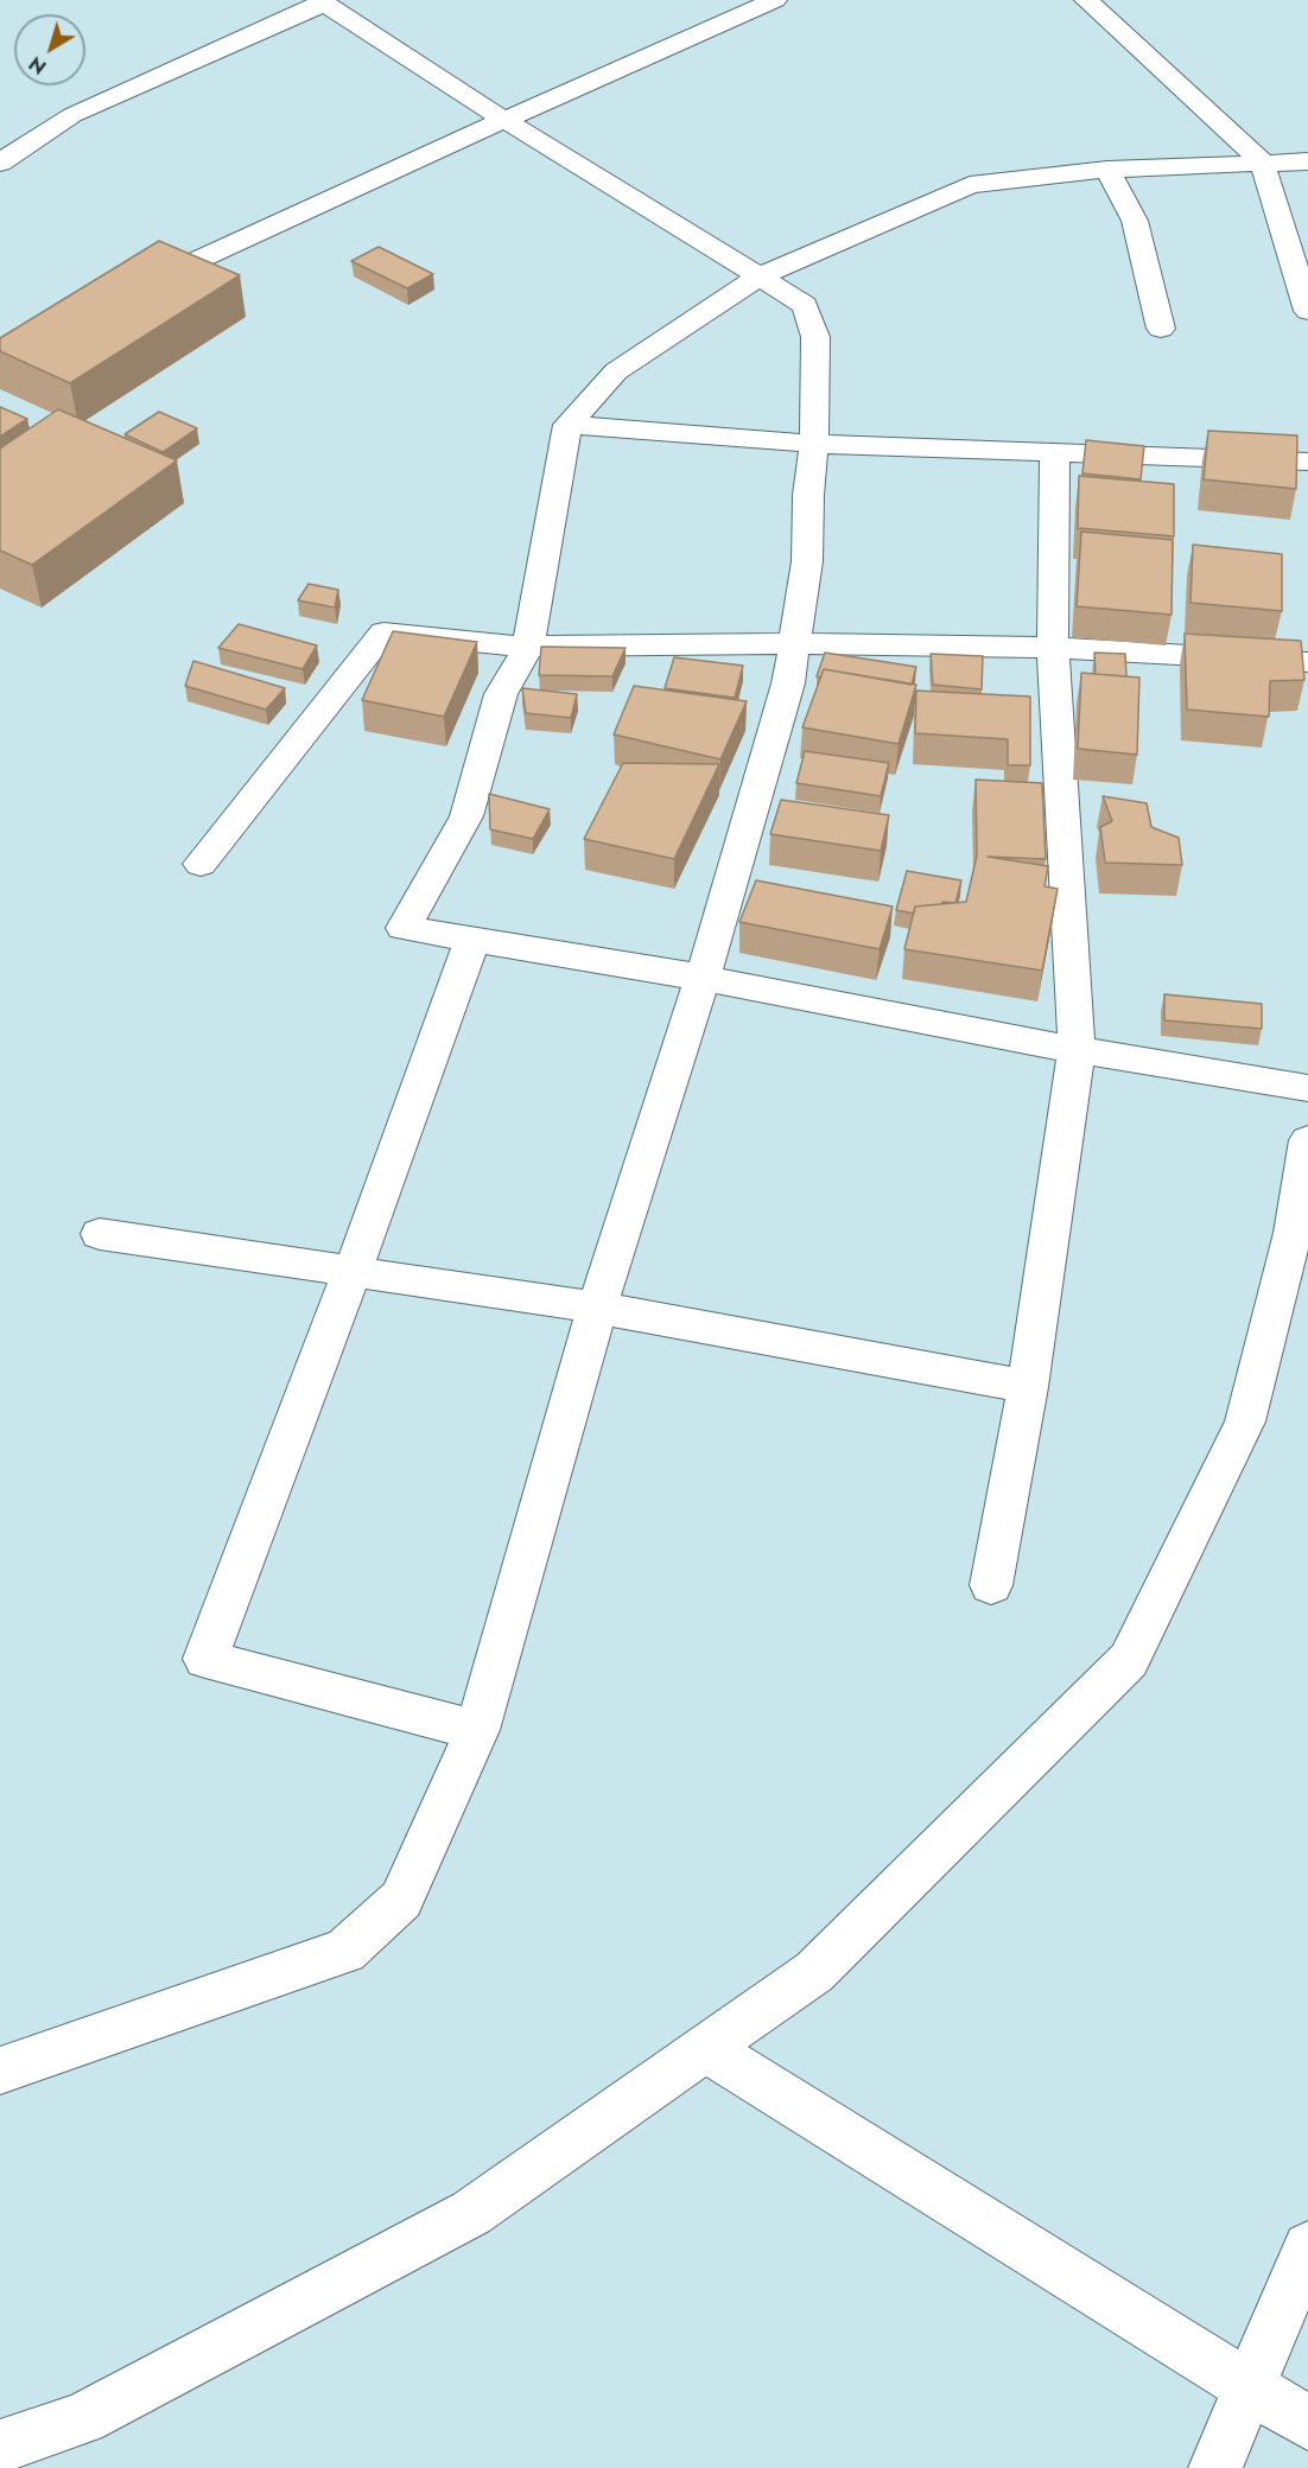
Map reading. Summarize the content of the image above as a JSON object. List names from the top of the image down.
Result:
{
  "north": "bottom left"
}
